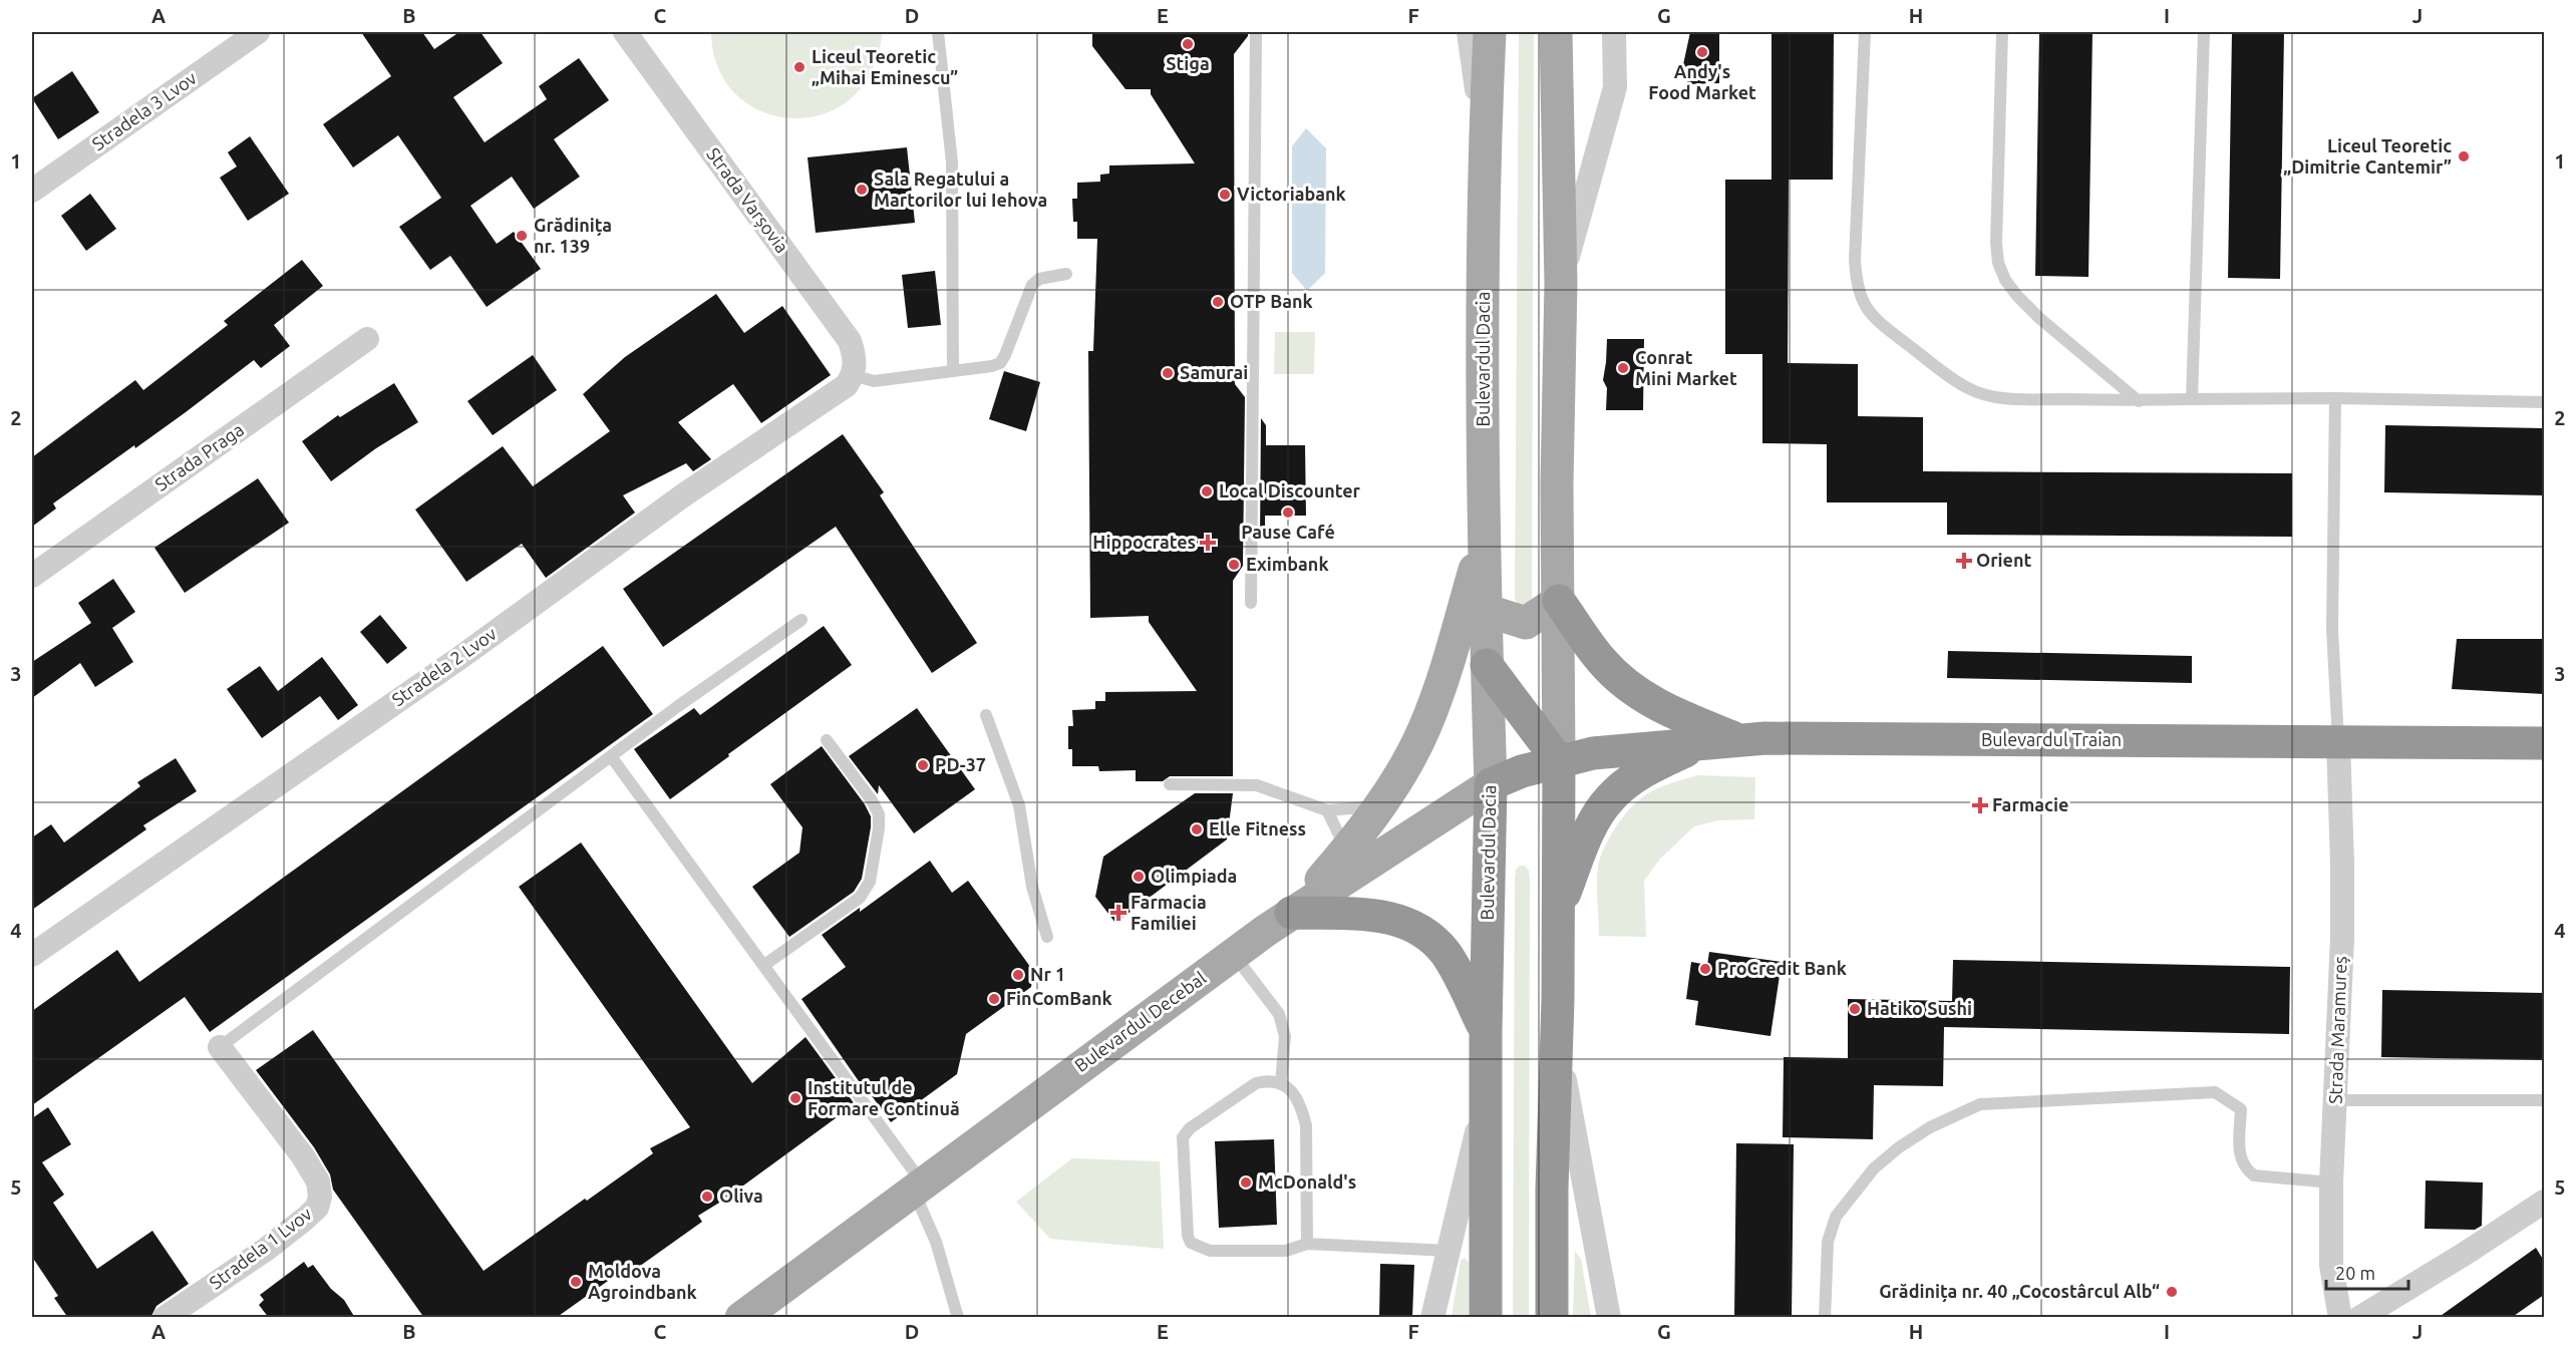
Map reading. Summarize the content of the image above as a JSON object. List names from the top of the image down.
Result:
{
  "streets": {
    "highway": ["Bulevardul Dacia", "Bulevardul Traian", "Bulevardul Decebal"],
    "street": [
      "Stradela 3 Lvov",
      "Strada Varșovia",
      "Strada Praga",
      "Stradela 2 Lvov",
      "Strada Maramureș",
      "Stradela 1 Lvov"
    ]
  },
  "crossings": [
    ["Strada Varșovia", "Stradela 2 Lvov"],
    ["Bulevardul Dacia", "Bulevardul Decebal"],
    ["Bulevardul Traian", "Bulevardul Decebal"],
    ["Bulevardul Traian", "Strada Maramureș"]
  ],
  "places": {
    "other": [
      "Stiga",
      "Andy's Food Market",
      "Liceul Teoretic „Mihai Eminescu”",
      "Liceul Teoretic „Dimitrie Cantemir”",
      "Sala Regatului a Martorilor lui Iehova",
      "Victoriabank",
      "Grădinița nr. 139",
      "OTP Bank",
      "Conrat Mini Market",
      "Samurai",
      "Local Discounter",
      "Pause Café",
      "Eximbank",
      "PD-37",
      "Elle Fitness",
      "Olimpiada",
      "ProCredit Bank",
      "Nr 1",
      "FinComBank",
      "Hatiko Sushi",
      "Institutul de Formare Continuă",
      "McDonald's",
      "Oliva",
      "Moldova Agroindbank",
      "Grădinița nr. 40 „Cocostârcul Alb“"
    ],
    "health": [
      "Hippocrates",
      "Orient",
      "Farmacie",
      "Farmacia Familiei"
    ]
  },
  "scale_bar": "20 m",
  "grid": {
    "columns": [
      "A",
      "B",
      "C",
      "D",
      "E",
      "F",
      "G",
      "H",
      "I",
      "J"
    ],
    "rows": [
      "1",
      "2",
      "3",
      "4",
      "5"
    ]
  }
}
